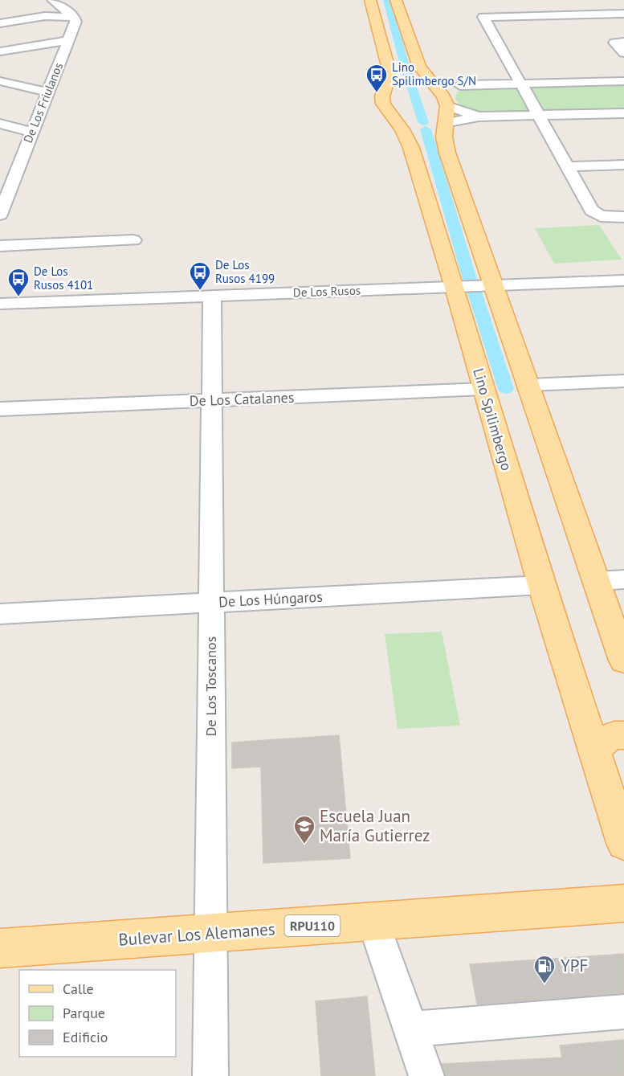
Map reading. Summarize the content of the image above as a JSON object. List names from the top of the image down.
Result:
{
  "streets": {
    "main road": ["Lino Spilimbergo", "RPU110", "Bulevar Los Alemanes"],
    "street": [
      "De Los Friulanos",
      "De Los Rusos",
      "De Los Catalanes",
      "De Los Húngaros",
      "De Los Toscanos"
    ]
  },
  "crossings": [
    ["De Los Rusos", "Lino Spilimbergo"],
    ["De Los Rusos", "De Los Toscanos"],
    ["De Los Catalanes", "Lino Spilimbergo"],
    ["De Los Catalanes", "De Los Toscanos"],
    ["Lino Spilimbergo", "De Los Húngaros"],
    ["De Los Húngaros", "De Los Toscanos"],
    ["De Los Toscanos", "Bulevar Los Alemanes"]
  ],
  "places": {
    "bus stop": ["Lino Spilimbergo S/N", "De Los Rusos 4199", "De Los Rusos 4101"],
    "school or university": ["Escuela Juan María Gutierrez"],
    "fuel station": ["YPF"]
  },
  "legend": ["Calle", "Parque", "Edificio"]
}
